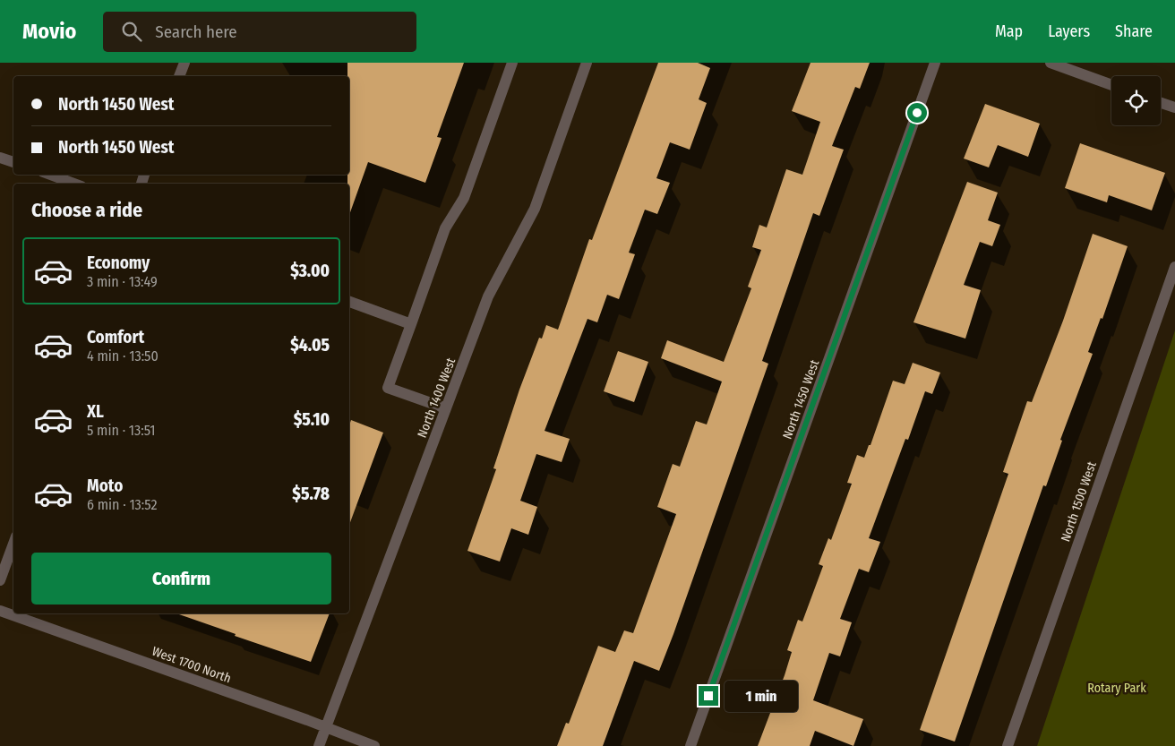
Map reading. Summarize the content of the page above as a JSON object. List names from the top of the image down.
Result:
{
  "streets": {
    "street": [
      "North 1400 West",
      "North 1450 West",
      "North 1500 West",
      "West 1700 North"
    ]
  },
  "crossings": [
    ["North 1400 West", "West 1700 North"]
  ],
  "parks": ["Rotary Park"],
  "page": {
    "header": "Movio",
    "search": "Search here",
    "nav": ["Map", "Layers", "Share"],
    "banner": ["North 1450 West", "North 1450 West"],
    "heading": "Choose a ride",
    "list": [
      {
        "name": "Economy",
        "note": "3 min · 13:49",
        "value": "$3.00"
      },
      {
        "name": "Comfort",
        "note": "4 min · 13:50",
        "value": "$4.05"
      },
      {
        "name": "XL",
        "note": "5 min · 13:51",
        "value": "$5.10"
      },
      {
        "name": "Moto",
        "note": "6 min · 13:52",
        "value": "$5.78"
      }
    ],
    "buttons": "Confirm",
    "bubble": "1 min"
  }
}
